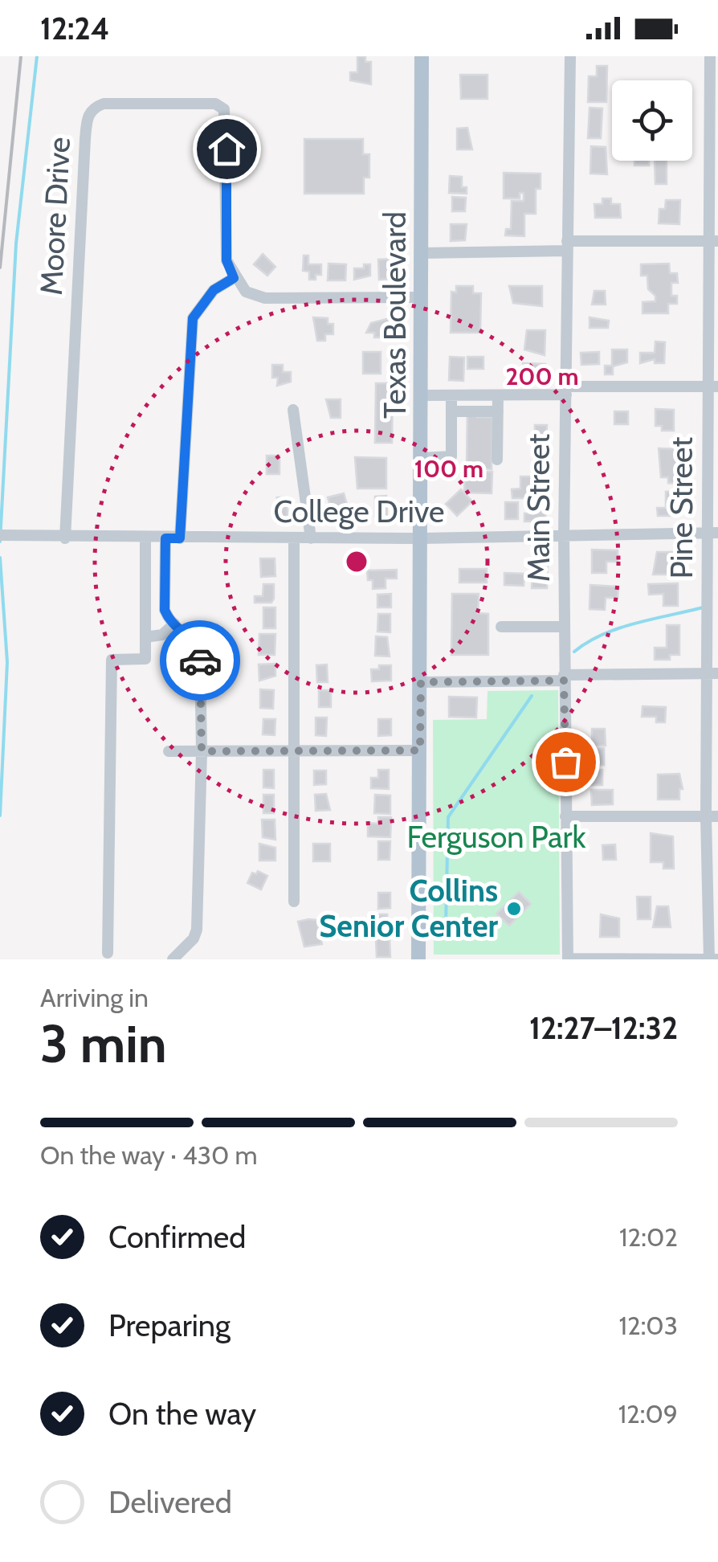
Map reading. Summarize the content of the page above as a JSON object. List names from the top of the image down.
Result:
{
  "streets": {
    "main road": ["Texas Boulevard"],
    "street": [
      "Moore Drive",
      "Main Street",
      "Pine Street",
      "College Drive"
    ]
  },
  "crossings": [
    ["Moore Drive", "College Drive"],
    ["Texas Boulevard", "College Drive"],
    ["Main Street", "College Drive"],
    ["Pine Street", "College Drive"]
  ],
  "parks": ["Ferguson Park"],
  "places": ["Collins Senior Center"],
  "page": {
    "status": "12:24",
    "heading": ["3 min", "Arriving in", "12:27–12:32"],
    "bar": "On the way · 430 m",
    "list": [
      ["Confirmed", "12:02"],
      ["Preparing", "12:03"],
      ["On the way", "12:09"],
      "Delivered"
    ]
  },
  "rings": ["200 m", "100 m"]
}
